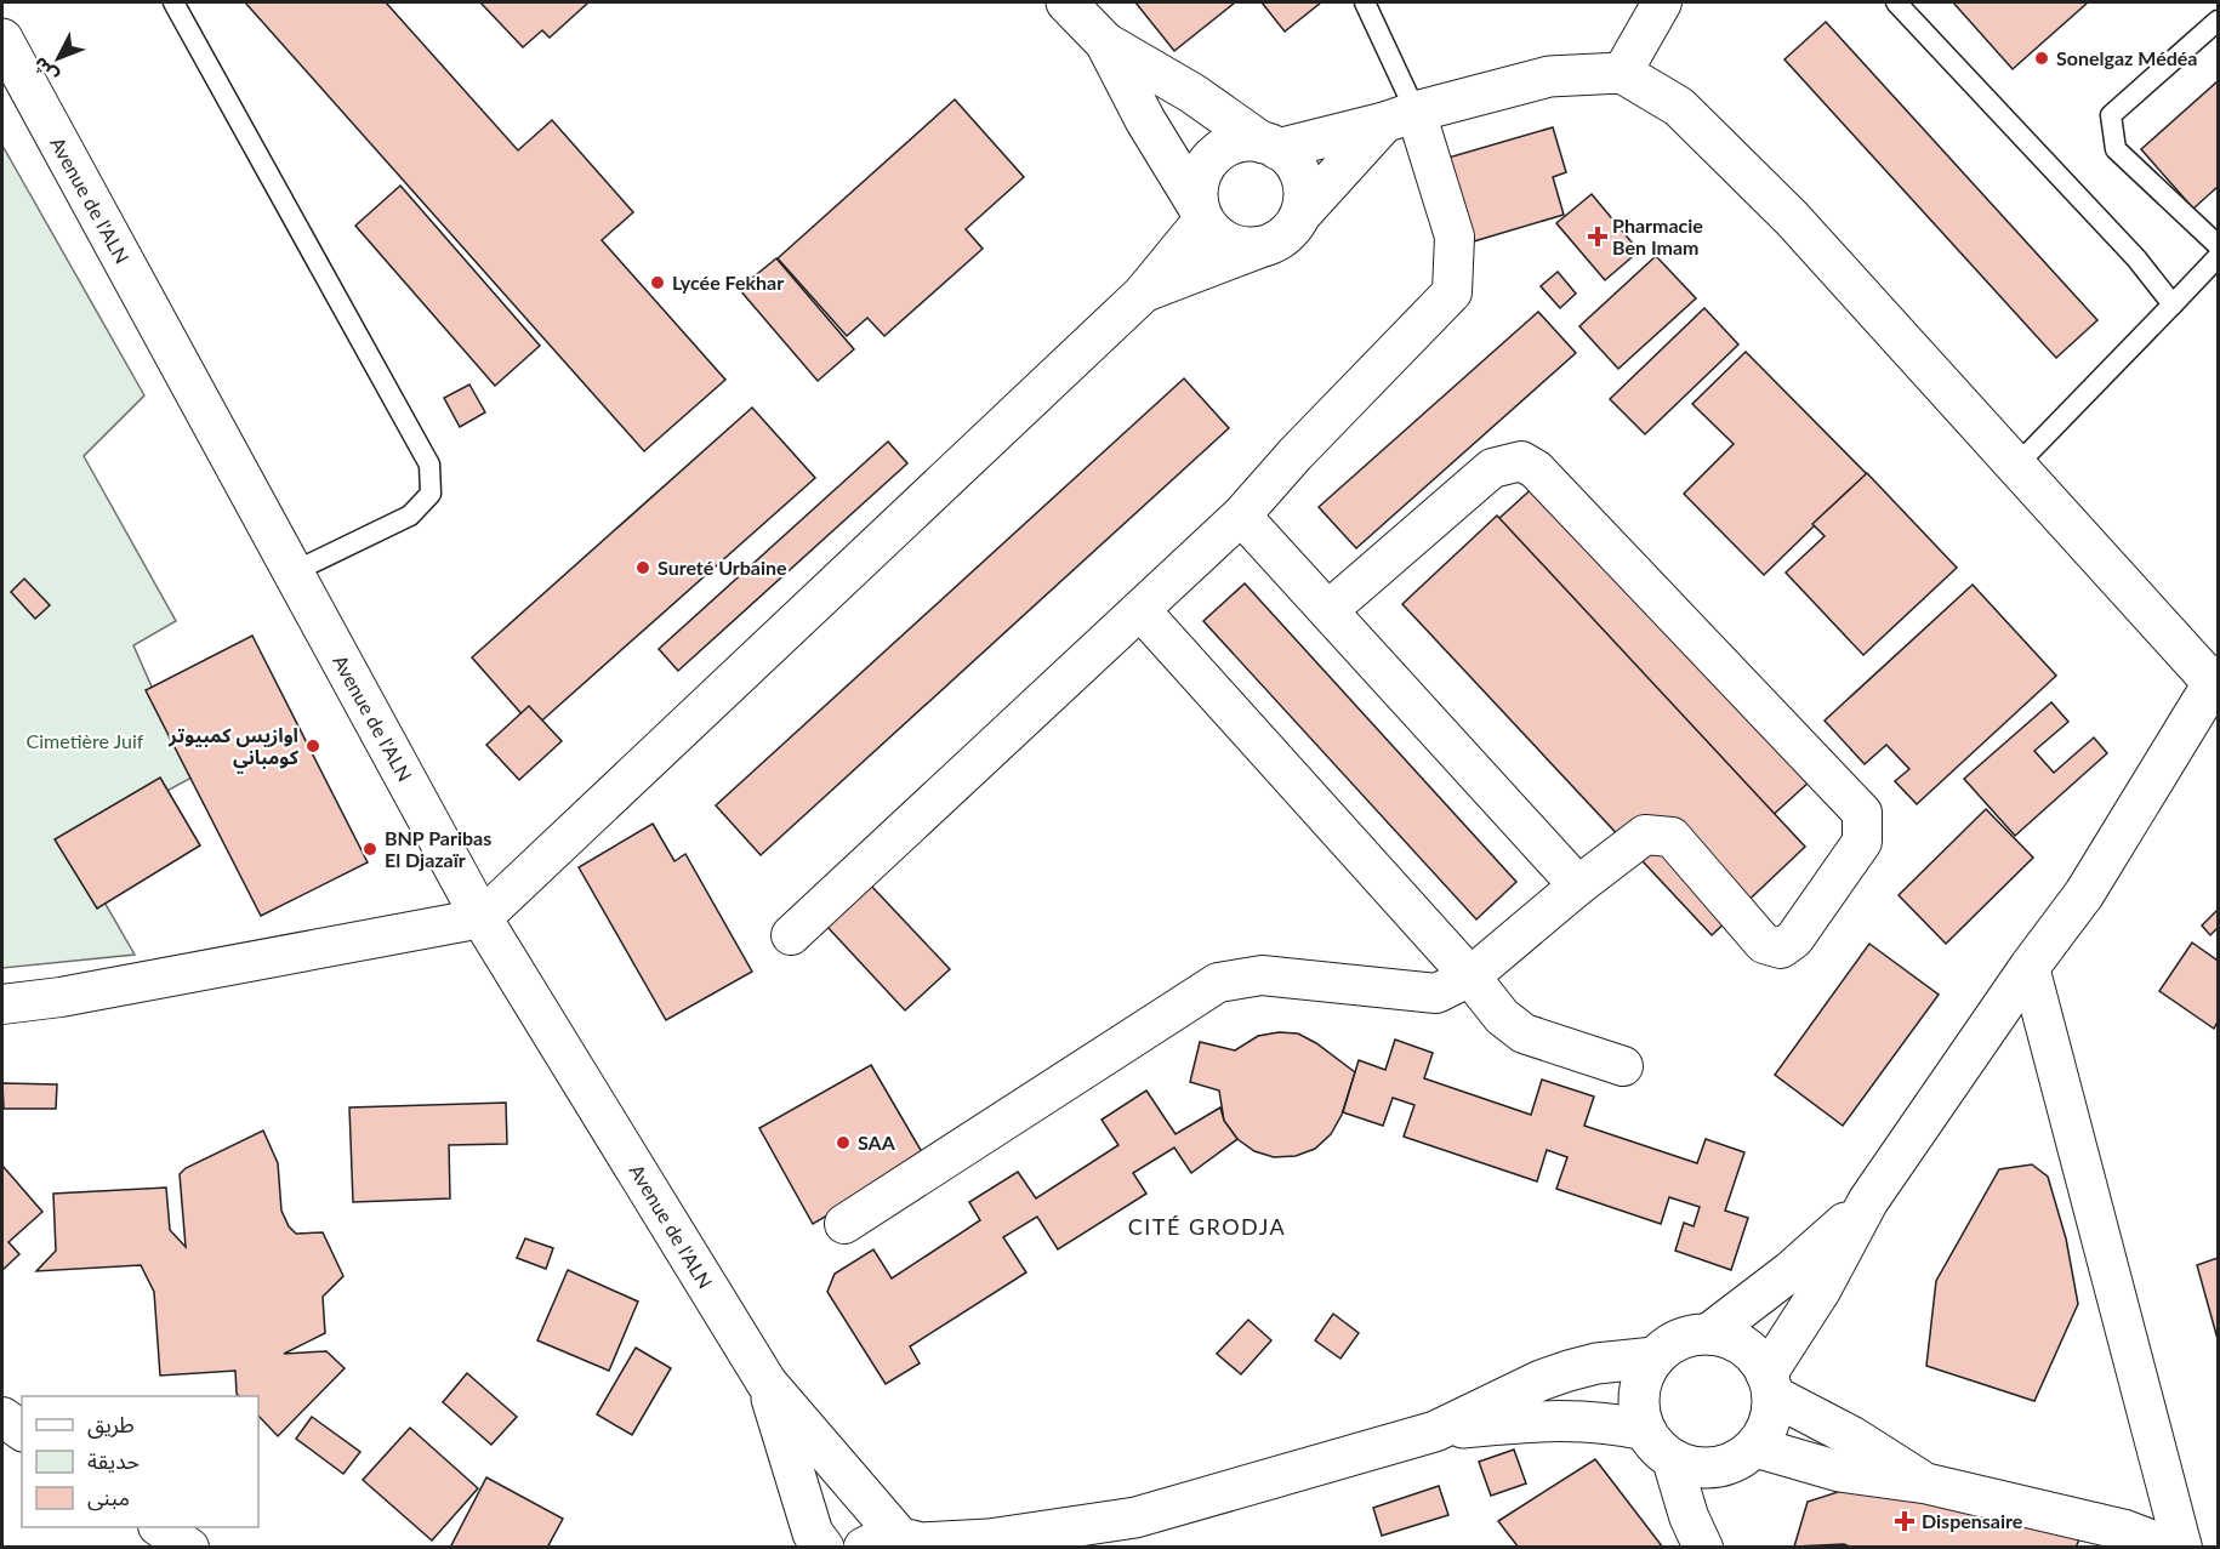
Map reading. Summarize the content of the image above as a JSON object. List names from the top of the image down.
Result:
{
  "streets": {
    "main road": ["Avenue de l'ALN"]
  },
  "districts": ["CITÉ GRODJA"],
  "parks": ["Cimetière Juif"],
  "places": {
    "other": [
      "Sonelgaz Médéa",
      "Lycée Fekhar",
      "Sureté Urbaine",
      "اوازيس كمبيوتر كومباني",
      "BNP Paribas El Djazaïr",
      "SAA"
    ],
    "health": ["Pharmacie Ben Imam", "Dispensaire"]
  },
  "legend": ["طريق", "حديقة", "مبنى"],
  "north": "bottom left"
}
